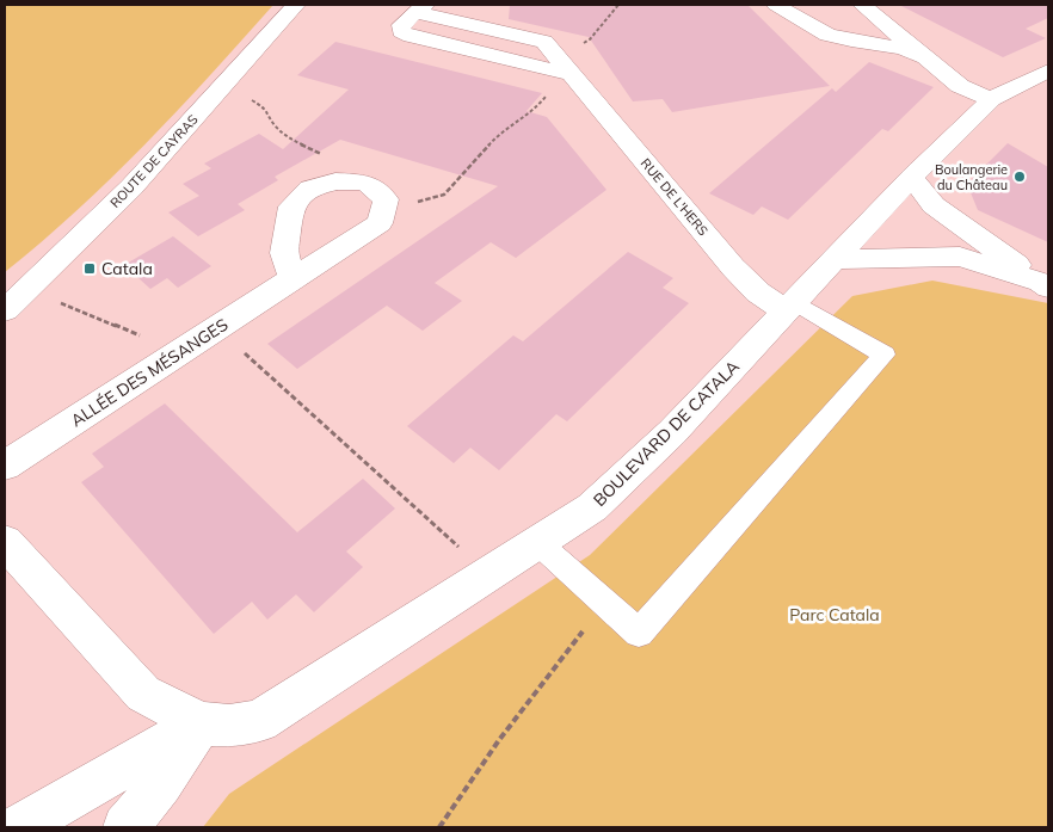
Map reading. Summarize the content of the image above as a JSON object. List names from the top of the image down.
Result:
{
  "streets": {
    "street": [
      "ROUTE DE CAYRAS",
      "RUE DE L'HERS",
      "ALLÉE DES MÉSANGES",
      "BOULEVARD DE CATALA"
    ]
  },
  "crossings": [
    ["RUE DE L'HERS", "BOULEVARD DE CATALA"]
  ],
  "parks": ["Parc Catala"],
  "places": {
    "other": ["Boulangerie du Château"],
    "transit": ["Catala"]
  }
}
